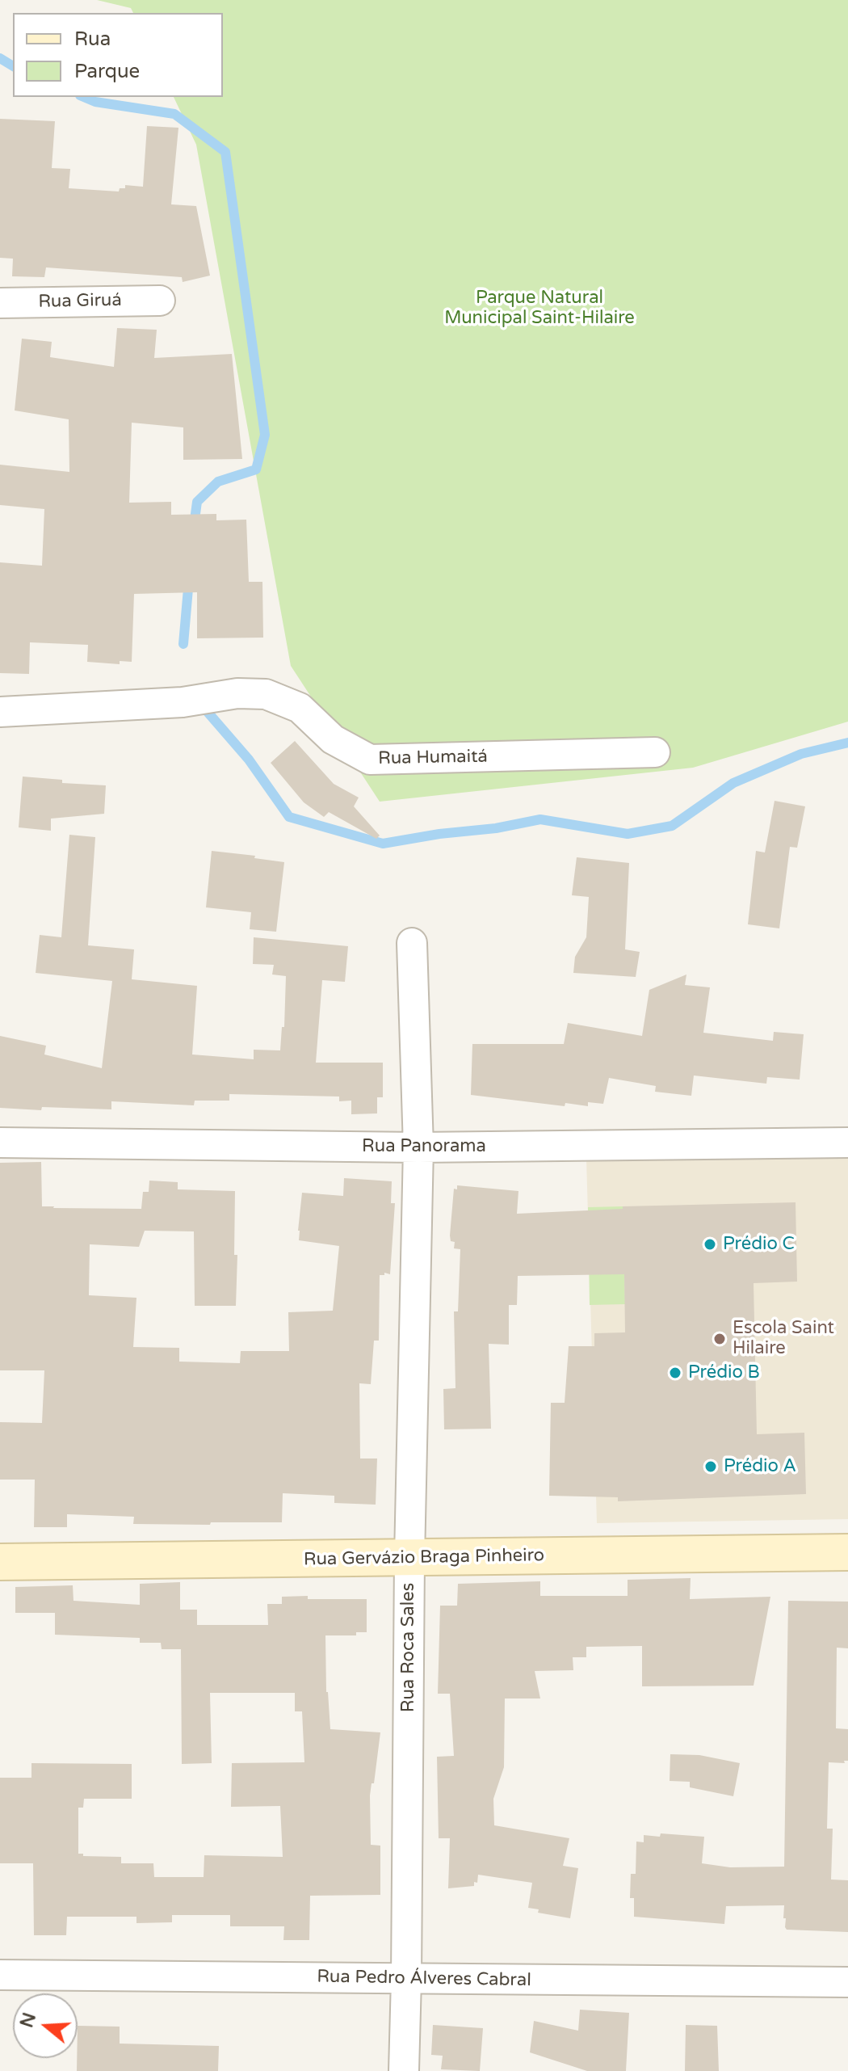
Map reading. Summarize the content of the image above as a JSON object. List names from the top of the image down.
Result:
{
  "streets": {
    "street": [
      "Rua Giruá",
      "Rua Humaitá",
      "Rua Panorama",
      "Rua Gervázio Braga Pinheiro",
      "Rua Roca Sales",
      "Rua Pedro Álveres Cabral"
    ]
  },
  "crossings": [
    ["Rua Panorama", "Rua Roca Sales"],
    ["Rua Gervázio Braga Pinheiro", "Rua Roca Sales"],
    ["Rua Roca Sales", "Rua Pedro Álveres Cabral"]
  ],
  "parks": ["Parque Natural Municipal Saint-Hilaire"],
  "places": [
    "Prédio C",
    "Escola Saint Hilaire",
    "Prédio B",
    "Prédio A"
  ],
  "legend": ["Rua", "Parque"],
  "north": "left"
}
